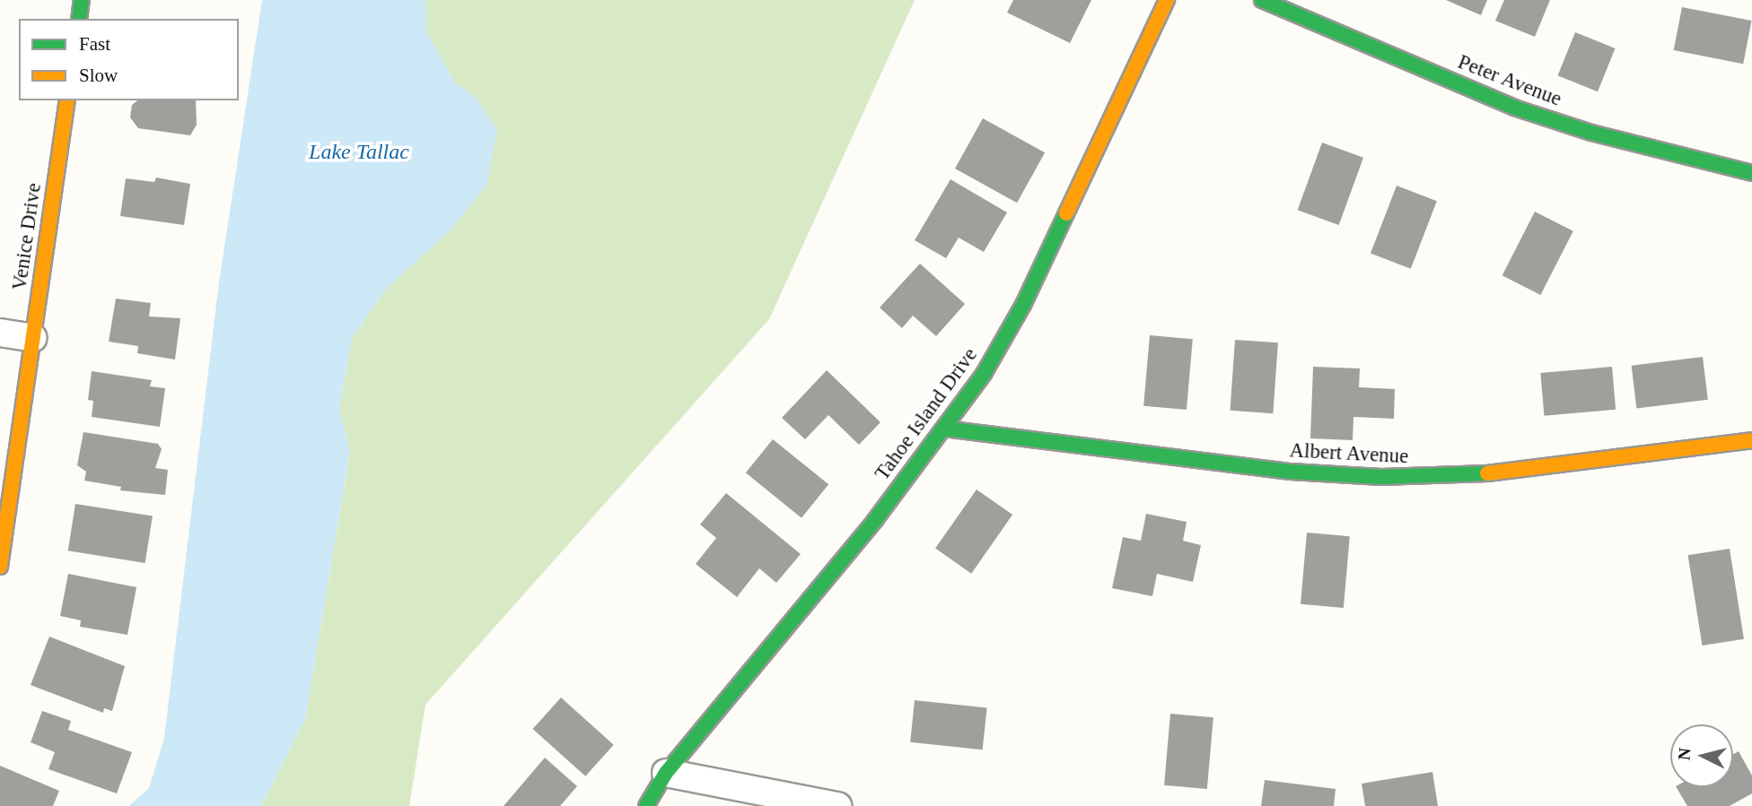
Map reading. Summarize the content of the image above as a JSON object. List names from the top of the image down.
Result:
{
  "streets": {
    "street": [
      "Peter Avenue",
      "Venice Drive",
      "Tahoe Island Drive",
      "Albert Avenue"
    ]
  },
  "crossings": [
    ["Tahoe Island Drive", "Albert Avenue"]
  ],
  "water": ["Lake Tallac"],
  "legend": ["Fast", "Slow"],
  "north": "left"
}
